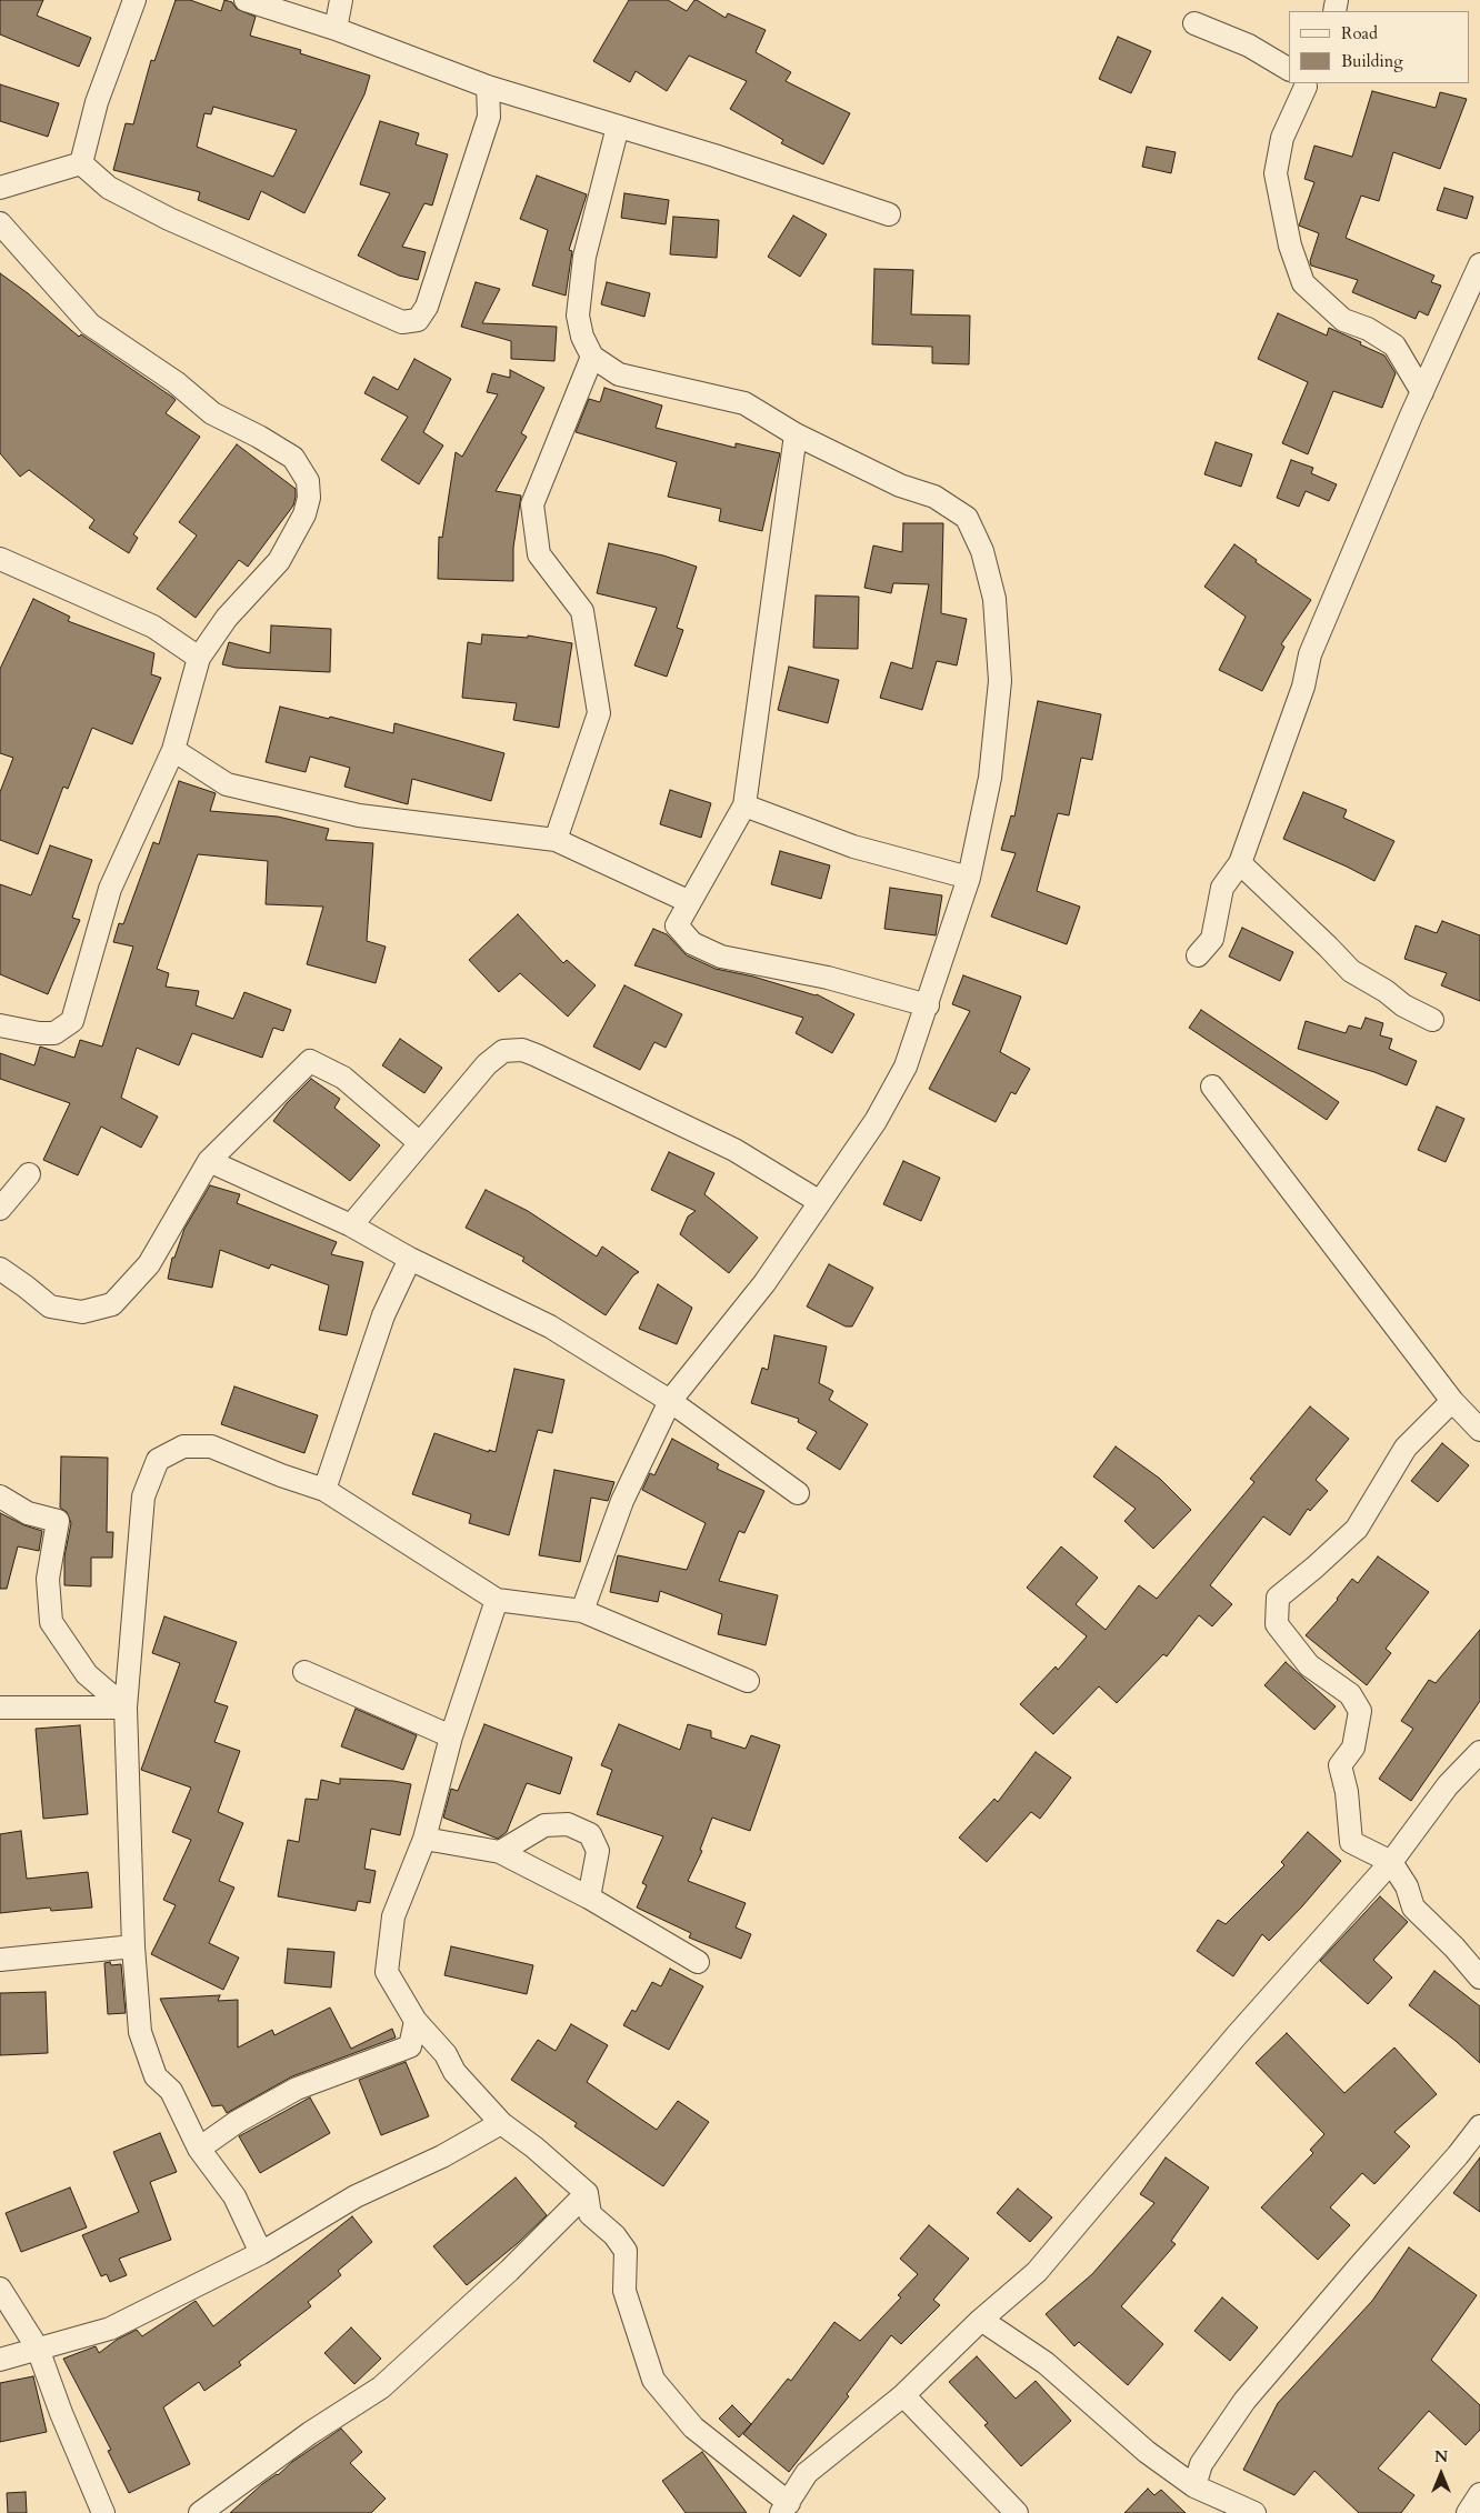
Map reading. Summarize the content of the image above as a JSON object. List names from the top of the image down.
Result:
{
  "legend": ["Road", "Building"],
  "north": "top"
}
